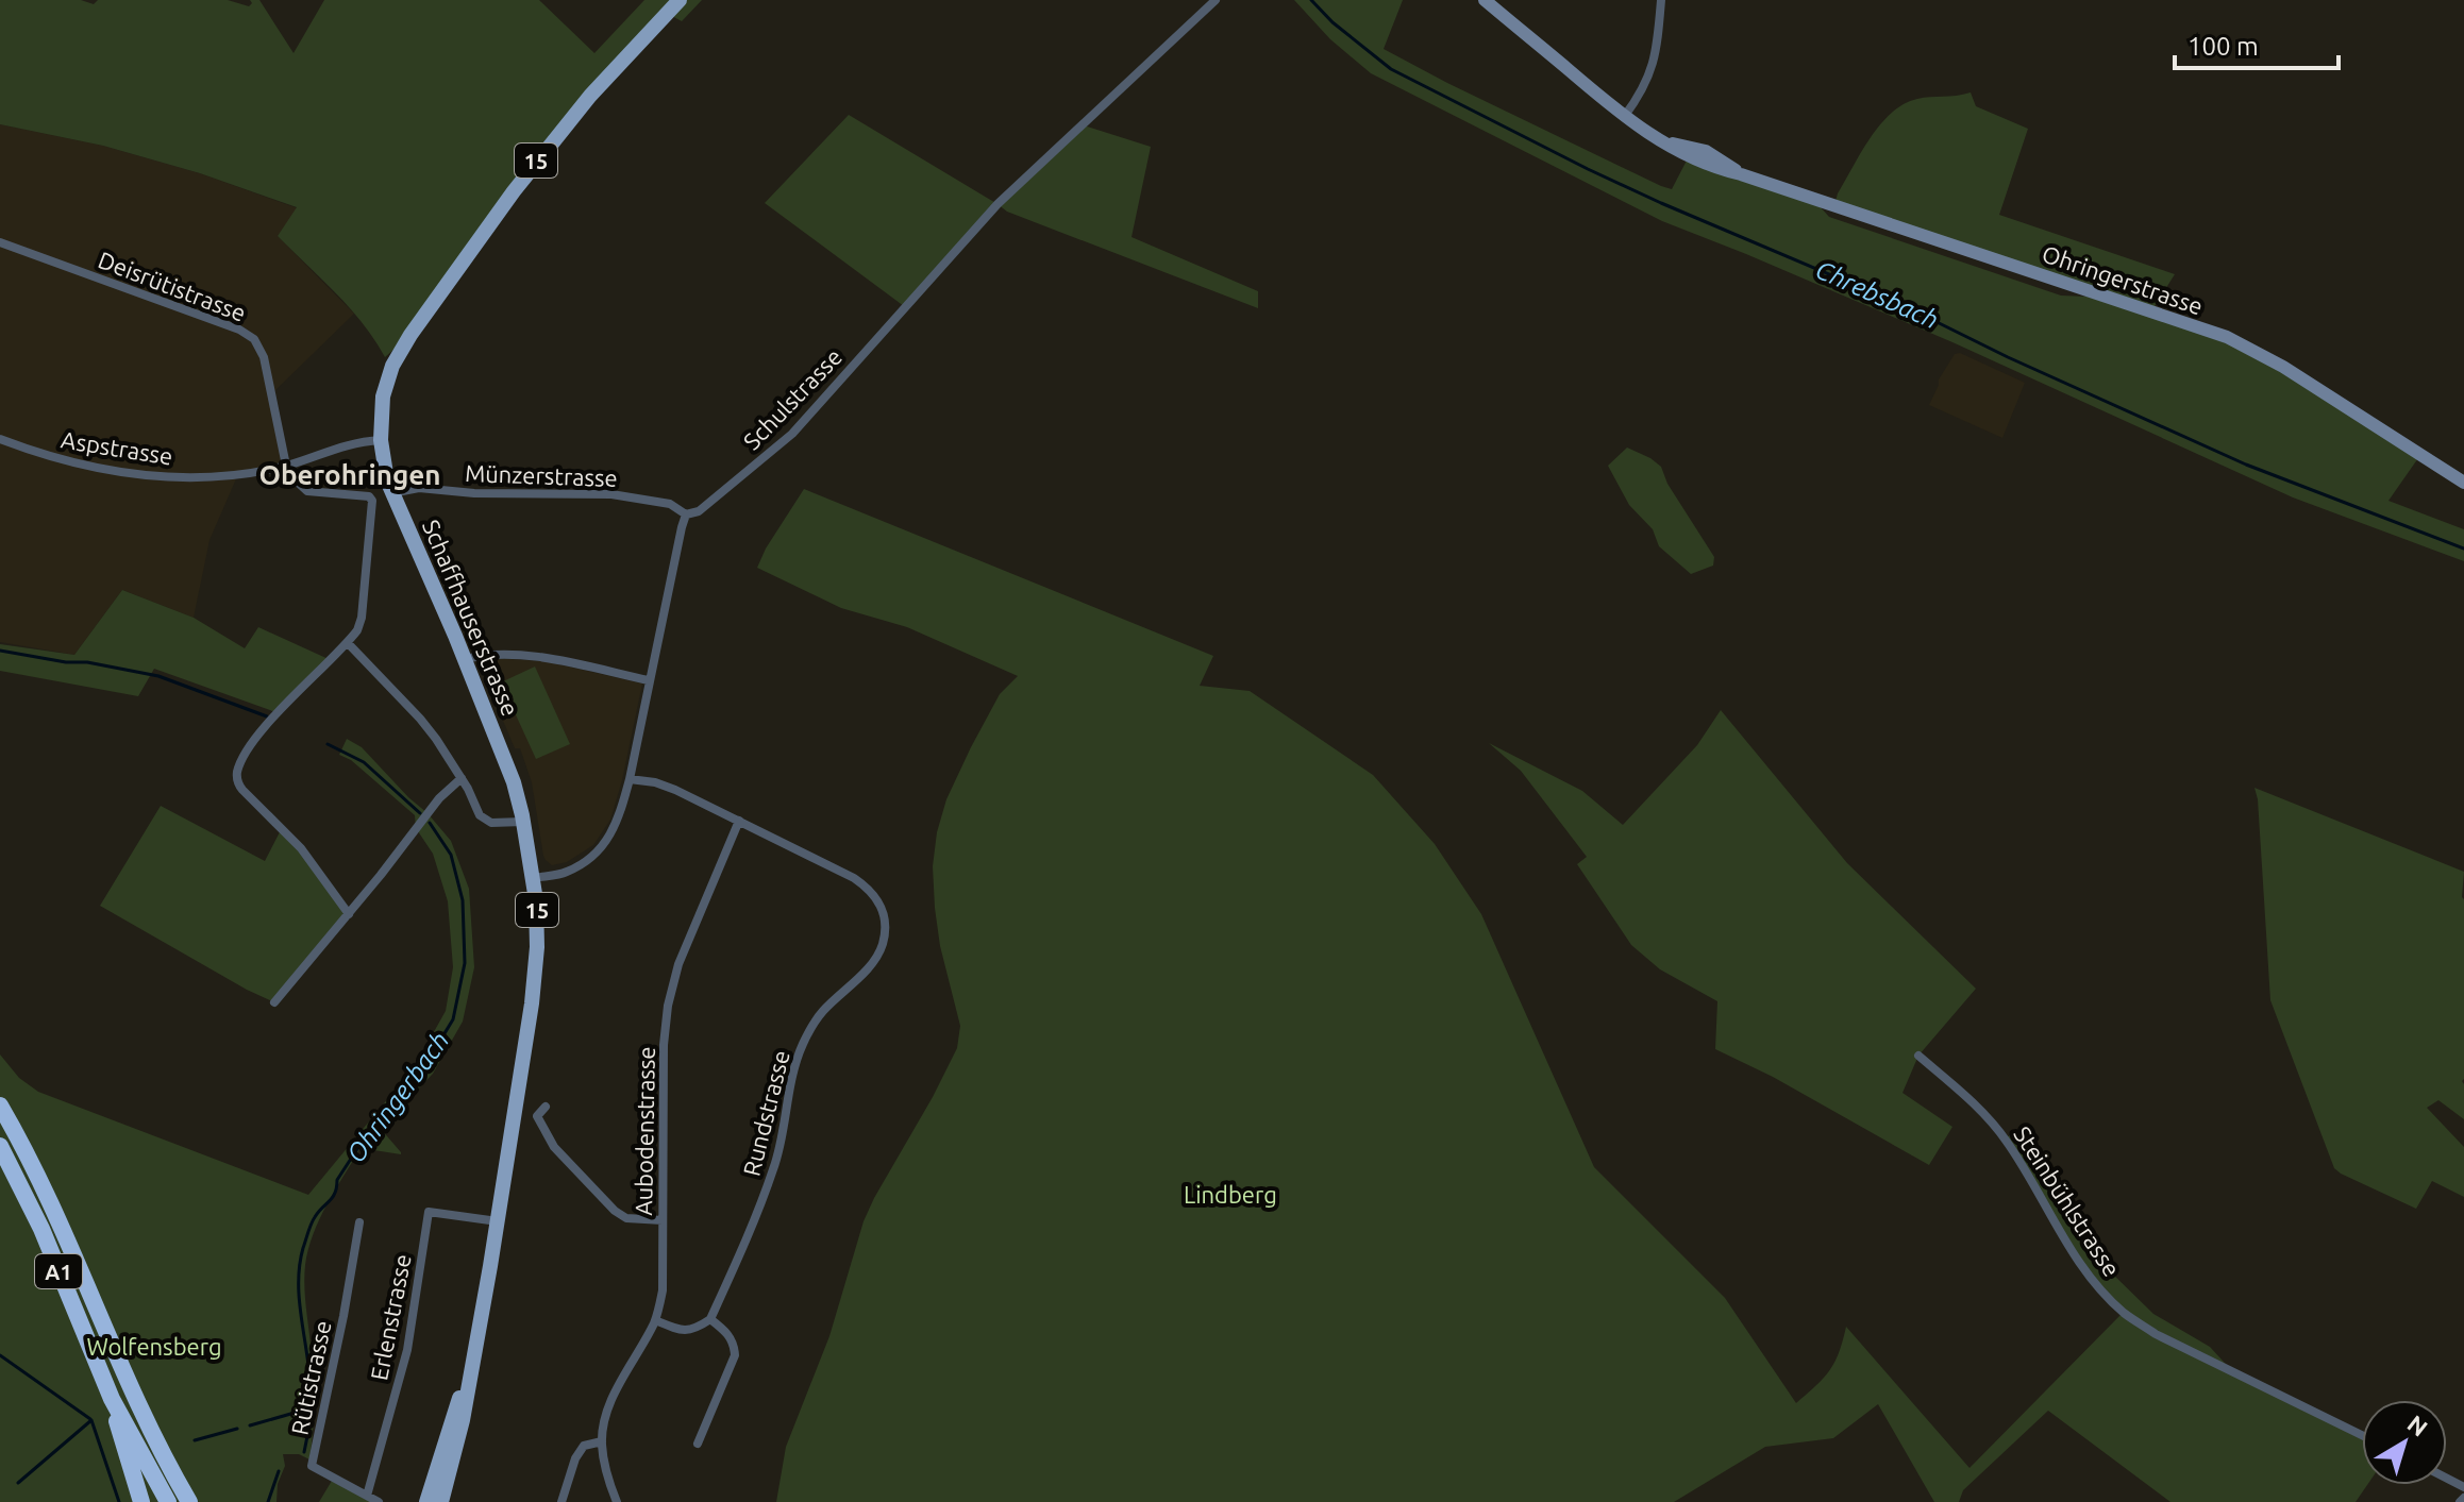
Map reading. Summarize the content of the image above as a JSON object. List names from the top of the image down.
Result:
{
  "streets": {
    "highway": ["A1"],
    "main road": ["15", "Ohringerstrasse", "Schaffhauserstrasse"],
    "street": [
      "Deisrütistrasse",
      "Schulstrasse",
      "Aspstrasse",
      "Münzerstrasse",
      "Rundstrasse",
      "Aubodenstrasse",
      "Steinbühlstrasse",
      "Erlenstrasse",
      "Rütistrasse"
    ]
  },
  "crossings": [
    ["Deisrütistrasse", "Aspstrasse"],
    ["Schulstrasse", "Münzerstrasse"],
    ["Aspstrasse", "Schaffhauserstrasse"],
    ["Münzerstrasse", "Schaffhauserstrasse"],
    ["Schaffhauserstrasse", "Erlenstrasse"],
    ["Rundstrasse", "Aubodenstrasse"],
    ["Erlenstrasse", "Rütistrasse"]
  ],
  "districts": ["Oberohringen"],
  "water": ["Chrebsbach", "Ohringerbach"],
  "parks": ["Lindberg", "Wolfensberg"],
  "scale_bar": "100 m",
  "north": "top right"
}
